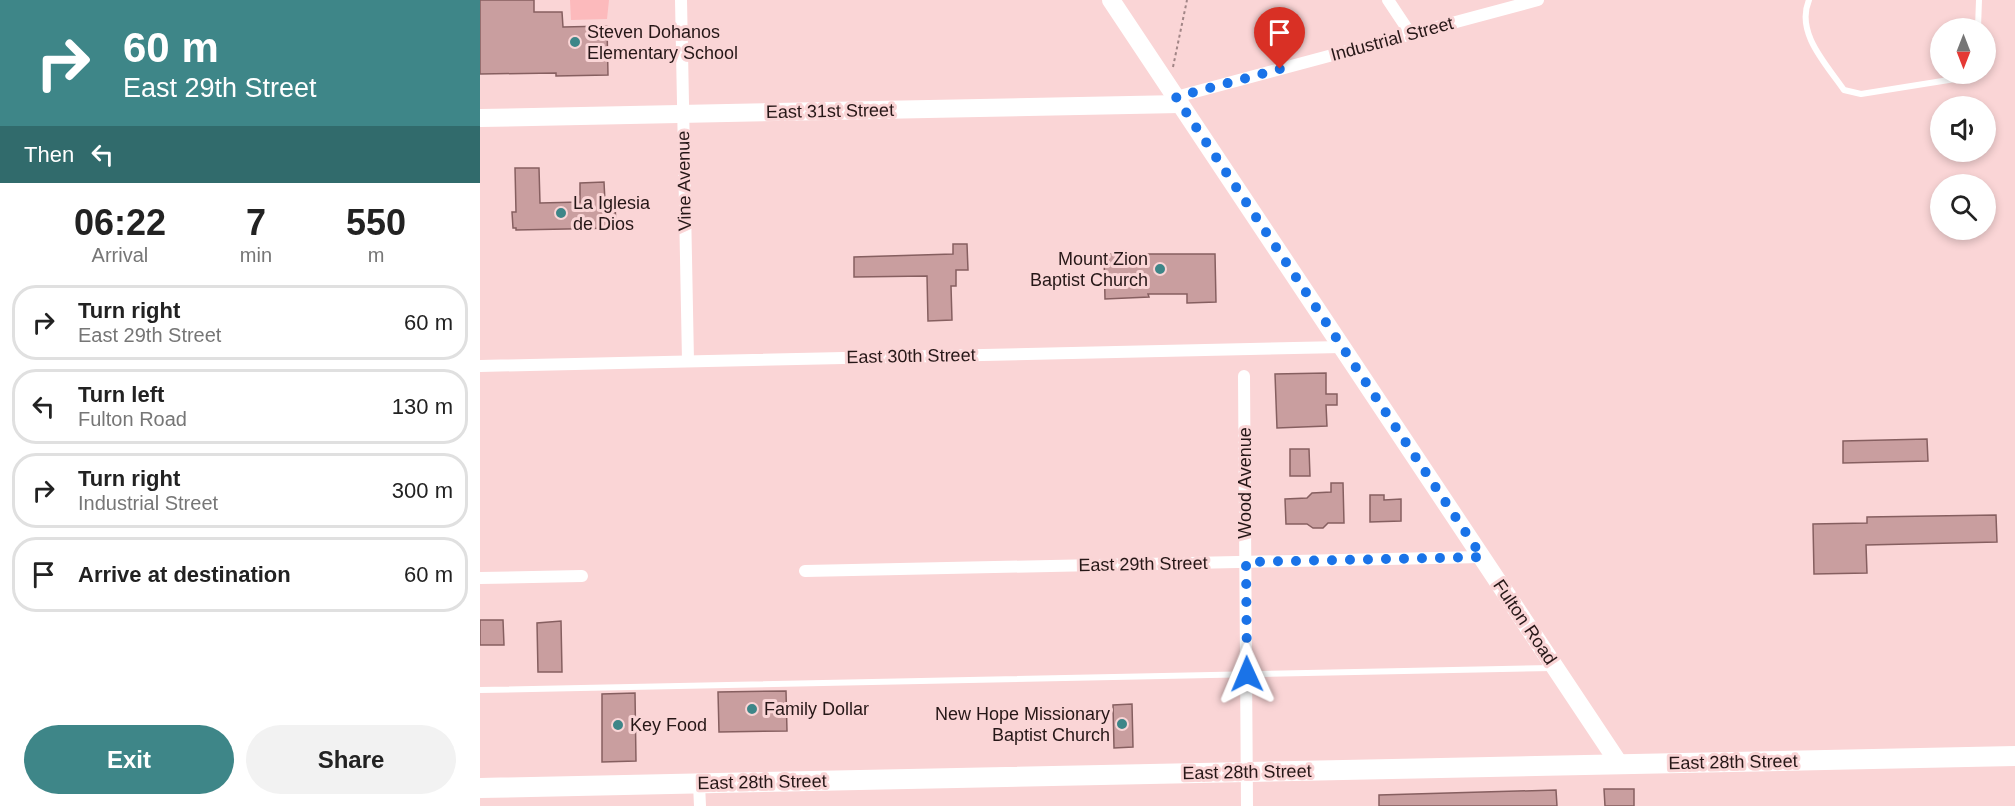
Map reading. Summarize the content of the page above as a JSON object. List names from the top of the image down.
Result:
{
  "streets": {
    "main road": ["East 28th Street"],
    "street": [
      "Industrial Street",
      "East 31st Street",
      "Vine Avenue",
      "East 30th Street",
      "Wood Avenue",
      "East 29th Street",
      "Fulton Road"
    ]
  },
  "crossings": [
    ["Industrial Street", "East 31st Street"],
    ["Industrial Street", "Fulton Road"],
    ["East 31st Street", "Vine Avenue"],
    ["East 31st Street", "Fulton Road"],
    ["Vine Avenue", "East 30th Street"],
    ["East 30th Street", "Fulton Road"],
    ["Wood Avenue", "East 29th Street"],
    ["Wood Avenue", "East 28th Street"],
    ["East 29th Street", "Fulton Road"],
    ["Fulton Road", "East 28th Street"]
  ],
  "places": [
    "Steven Dohanos Elementary School",
    "La Iglesia de Dios",
    "Mount Zion Baptist Church",
    "Family Dollar",
    "New Hope Missionary Baptist Church",
    "Key Food"
  ],
  "north": "bottom",
  "page": {
    "turn": ["60 m", "East 29th Street"],
    "then": "Then",
    "eta": [
      "06:22",
      "Arrival",
      "7",
      "min",
      "550",
      "m"
    ],
    "list": [
      {
        "name": "Turn right",
        "note": "East 29th Street",
        "value": "60 m"
      },
      {
        "name": "Turn left",
        "note": "Fulton Road",
        "value": "130 m"
      },
      {
        "name": "Turn right",
        "note": "Industrial Street",
        "value": "300 m"
      },
      {
        "name": "Arrive at destination",
        "value": "60 m"
      }
    ],
    "buttons": ["Exit", "Share"]
  }
}
